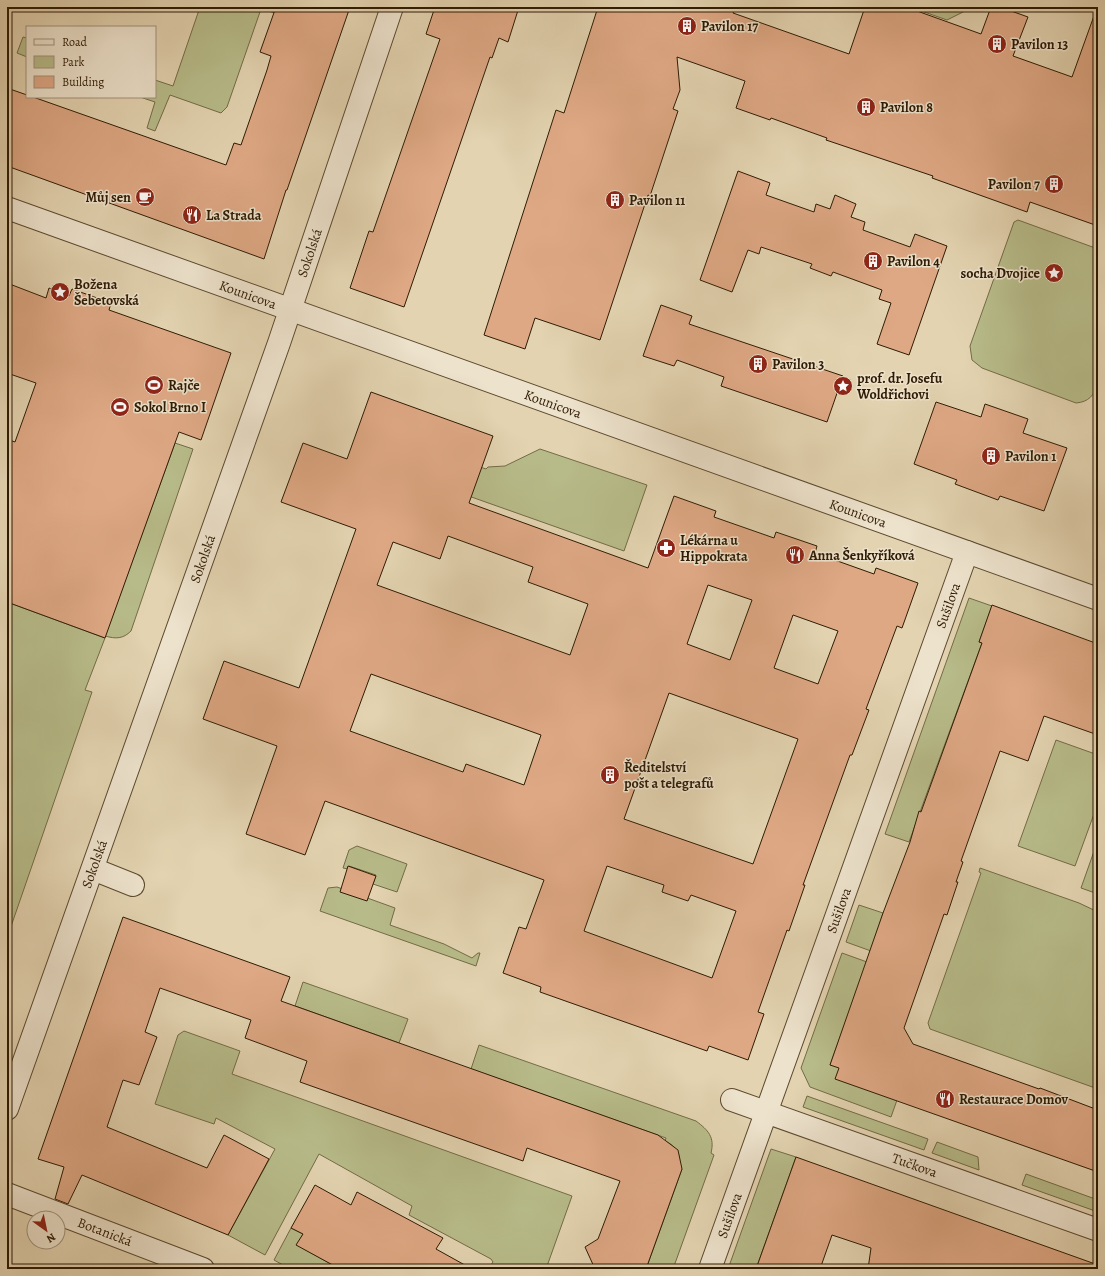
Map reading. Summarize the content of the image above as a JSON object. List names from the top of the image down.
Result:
{
  "streets": {
    "street": [
      "Sokolská",
      "Kounicova",
      "Sušilova",
      "Tučkova",
      "Botanická"
    ]
  },
  "crossings": [
    ["Sokolská", "Kounicova"],
    ["Kounicova", "Sušilova"],
    ["Sušilova", "Tučkova"]
  ],
  "places": {
    "building": [
      "Pavilon 17",
      "Pavilon 13",
      "Pavilon 8",
      "Pavilon 7",
      "Pavilon 11",
      "Pavilon 4",
      "Pavilon 3",
      "Pavilon 1",
      "Ředitelství pošt a telegrafů"
    ],
    "cafe": ["Můj sen"],
    "restaurant": ["La Strada", "Anna Šenkyříková", "Restaurace Domov"],
    "place": ["socha Dvojice", "Božena Šebetovská", "prof. dr. Josefu Woldřichovi"],
    "sports": ["Rajče", "Sokol Brno I"],
    "pharmacy": ["Lékárna u Hippokrata"]
  },
  "legend": ["Road", "Park", "Building"],
  "north": "bottom right"
}
